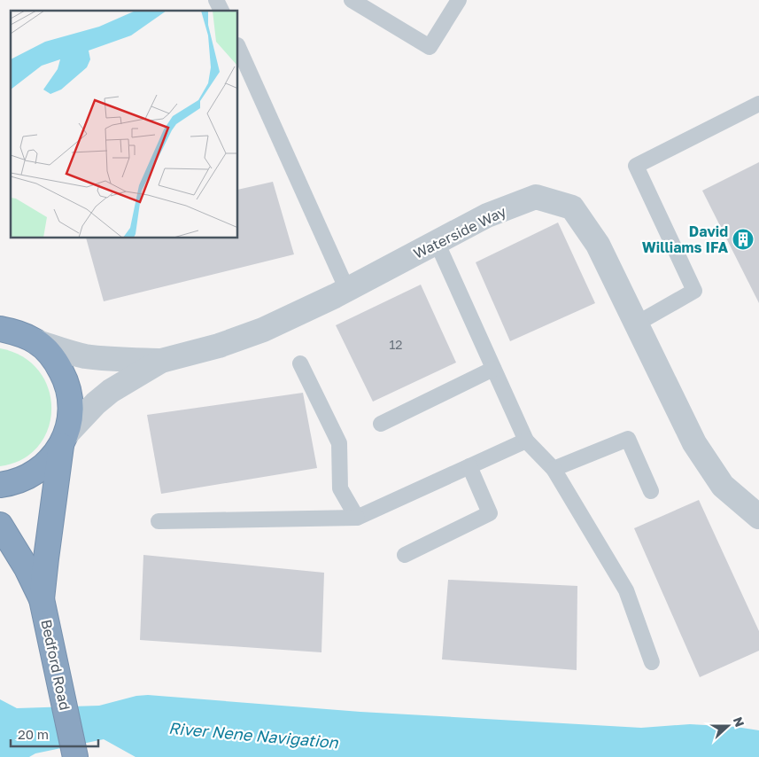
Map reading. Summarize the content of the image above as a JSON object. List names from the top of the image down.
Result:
{
  "streets": {
    "highway": ["Bedford Road"],
    "street": ["Waterside Way"]
  },
  "crossings": [
    ["Waterside Way", "Bedford Road"]
  ],
  "water": ["River Nene Navigation"],
  "places": {
    "building": ["David Williams IFA"]
  },
  "house_numbers": ["12"],
  "scale_bar": "20 m",
  "north": "right"
}
